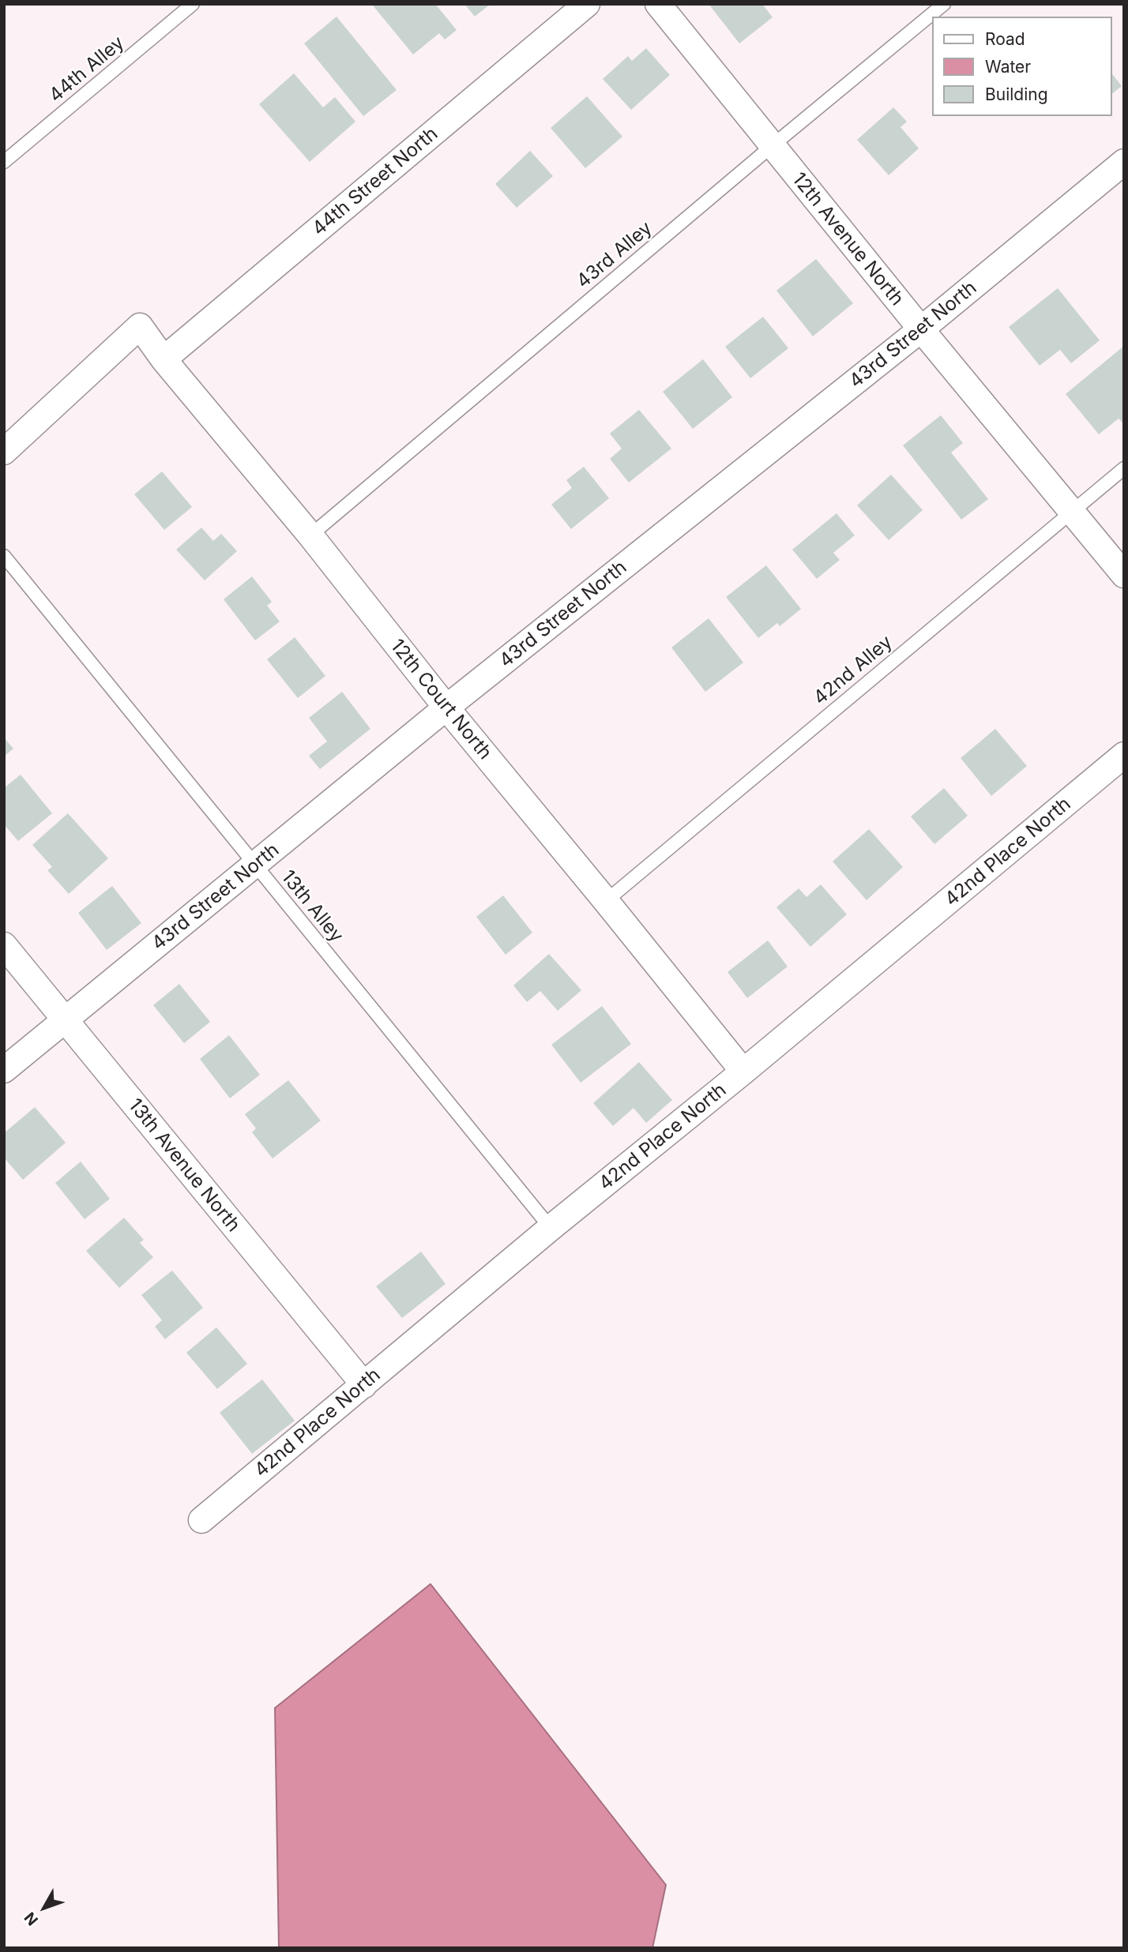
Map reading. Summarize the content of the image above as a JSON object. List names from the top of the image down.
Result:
{
  "streets": {
    "street": [
      "44th Street North",
      "12th Avenue North",
      "43rd Street North",
      "12th Court North",
      "42nd Place North",
      "13th Avenue North"
    ],
    "lane": [
      "44th Alley",
      "43rd Alley",
      "42nd Alley",
      "13th Alley"
    ]
  },
  "crossings": [
    ["44th Street North", "12th Court North"],
    ["12th Avenue North", "43rd Alley"],
    ["12th Avenue North", "43rd Street North"],
    ["12th Avenue North", "42nd Alley"],
    ["43rd Alley", "12th Court North"],
    ["43rd Street North", "12th Court North"],
    ["43rd Street North", "13th Alley"],
    ["43rd Street North", "13th Avenue North"],
    ["42nd Alley", "12th Court North"],
    ["12th Court North", "42nd Place North"],
    ["42nd Place North", "13th Alley"],
    ["42nd Place North", "13th Avenue North"]
  ],
  "legend": ["Road", "Water", "Building"],
  "north": "bottom left"
}
